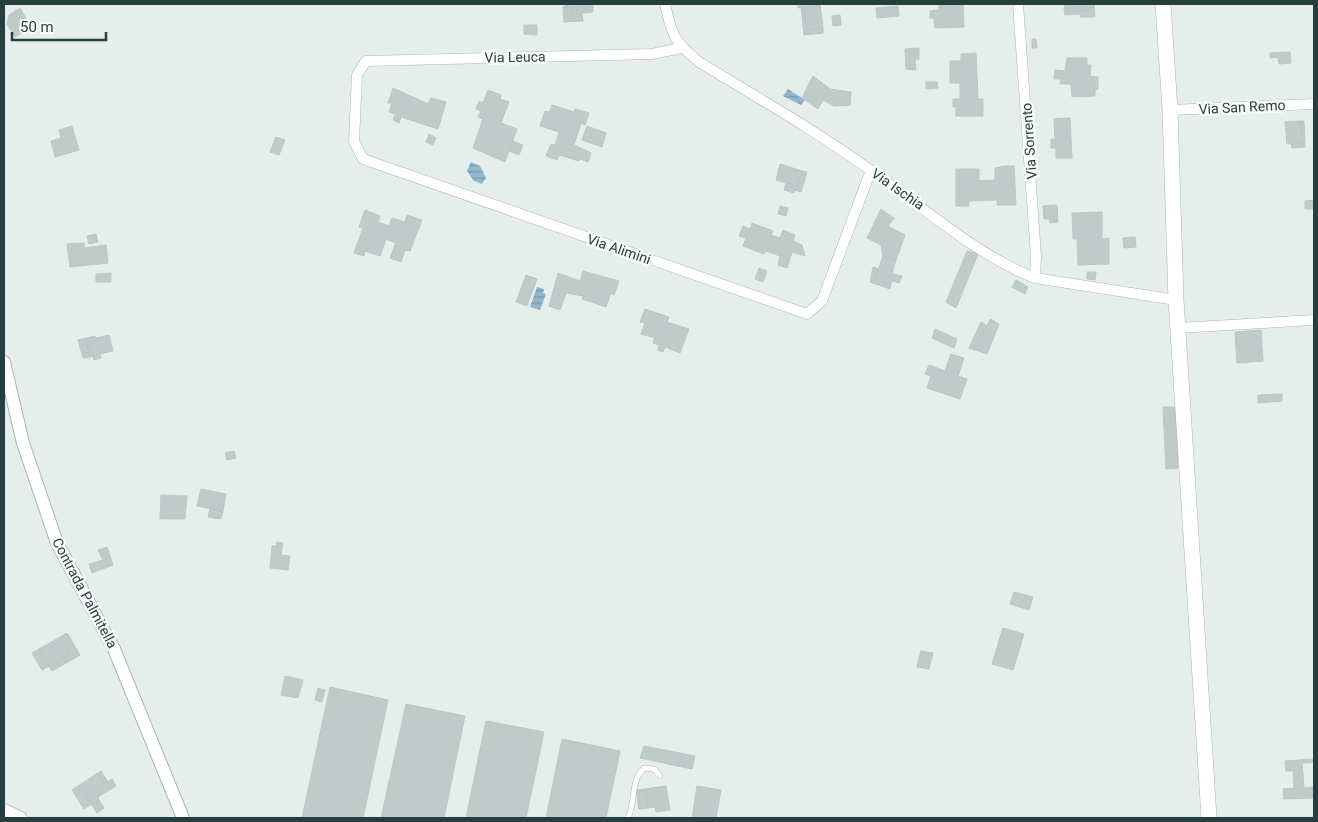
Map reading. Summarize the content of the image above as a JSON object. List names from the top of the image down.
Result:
{
  "streets": {
    "street": [
      "Via Leuca",
      "Via San Remo",
      "Via Sorrento",
      "Via Ischia",
      "Via Alimini",
      "Contrada Palmitella"
    ]
  },
  "crossings": [
    ["Via Leuca", "Via Ischia"],
    ["Via Leuca", "Via Alimini"],
    ["Via Sorrento", "Via Ischia"],
    ["Via Ischia", "Via Alimini"]
  ],
  "scale_bar": "50 m"
}
